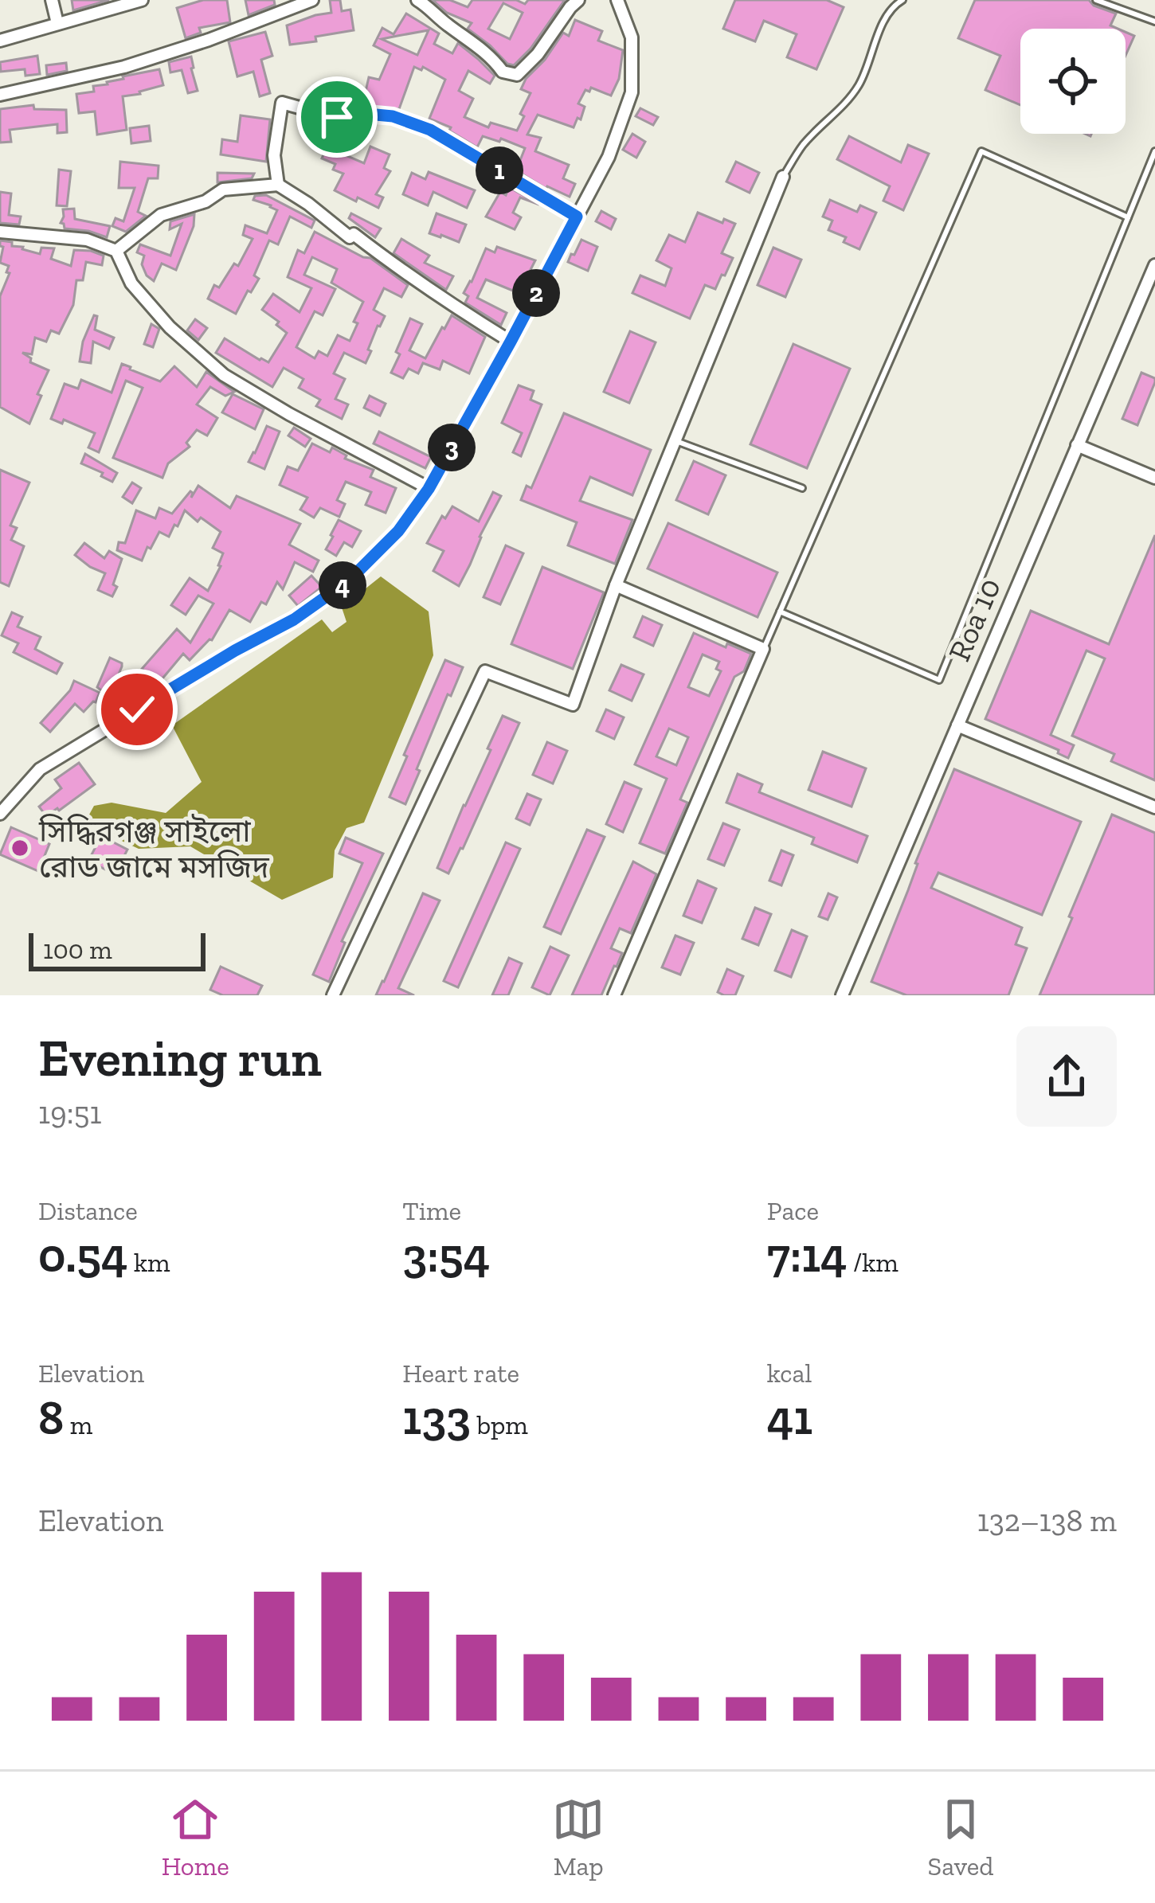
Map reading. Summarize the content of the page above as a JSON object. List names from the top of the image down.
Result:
{
  "streets": {
    "street": ["Roa 10"]
  },
  "places": ["সিদ্ধিরগঞ্জ সাইলো রোড জামে মসজিদ"],
  "scale_bar": "100 m",
  "page": {
    "pins": [
      "1",
      "2",
      "3",
      "4"
    ],
    "scale": "100 m",
    "heading": ["Evening run", "19:51"],
    "stats": [
      ["Distance", "0.54 km"],
      ["Time", "3:54"],
      ["Pace", "7:14 /km"],
      ["Elevation", "8 m"],
      ["Heart rate", "133 bpm"],
      ["kcal", "41"]
    ],
    "chart": ["Elevation", "132–138 m"],
    "tabs": ["Home", "Map", "Saved"]
  }
}
